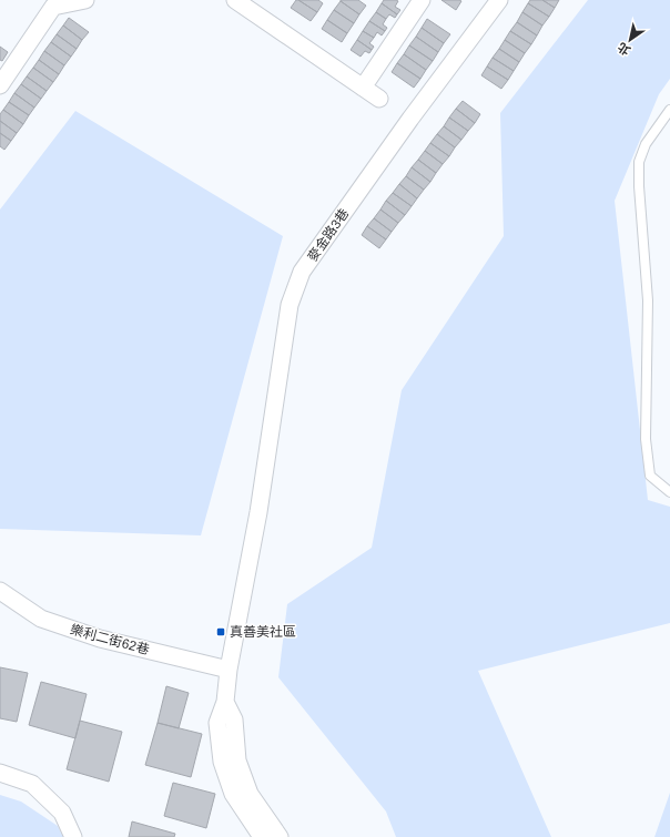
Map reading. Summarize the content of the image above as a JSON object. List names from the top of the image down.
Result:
{
  "streets": {
    "street": ["麥金路3巷", "樂利二街62巷"]
  },
  "crossings": [
    ["麥金路3巷", "樂利二街62巷"]
  ],
  "places": {
    "transit": ["真善美社區"]
  },
  "north": "bottom left"
}
